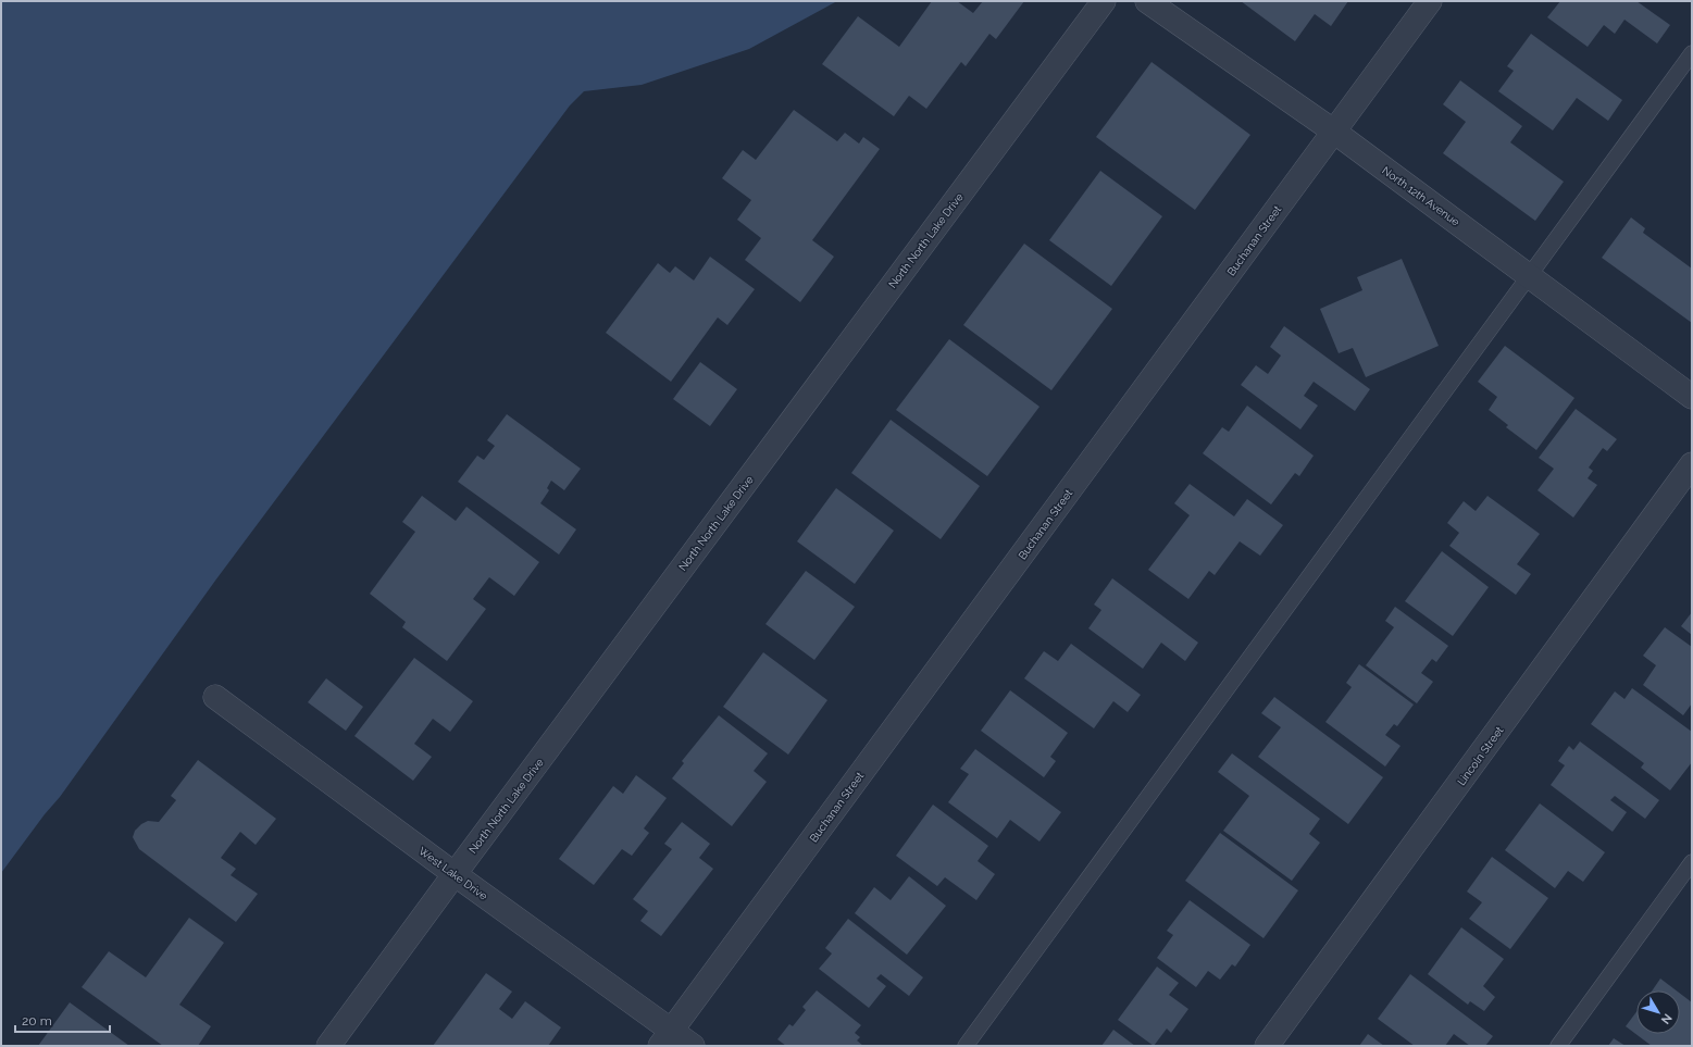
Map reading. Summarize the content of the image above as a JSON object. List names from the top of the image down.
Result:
{
  "streets": {
    "street": [
      "North 12th Avenue",
      "North North Lake Drive",
      "Buchanan Street",
      "Lincoln Street",
      "West Lake Drive"
    ]
  },
  "crossings": [
    ["North 12th Avenue", "Buchanan Street"],
    ["North North Lake Drive", "West Lake Drive"],
    ["Buchanan Street", "West Lake Drive"]
  ],
  "scale_bar": "20 m",
  "north": "bottom right"
}
